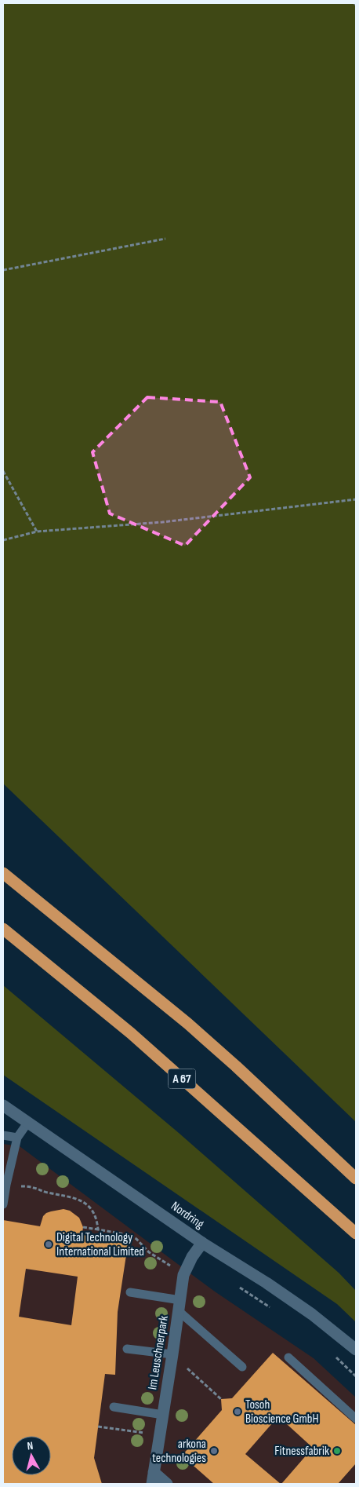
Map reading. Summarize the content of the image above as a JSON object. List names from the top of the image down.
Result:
{
  "streets": {
    "highway": ["A 67"],
    "main road": ["Nordring", "Im Leuschnerpark"]
  },
  "crossings": [
    ["Nordring", "Im Leuschnerpark"]
  ],
  "places": [
    "Digital Technology International Limited",
    "Tosoh Bioscience GmbH",
    "arkona technologies",
    "Fitnessfabrik"
  ],
  "north": "top"
}
